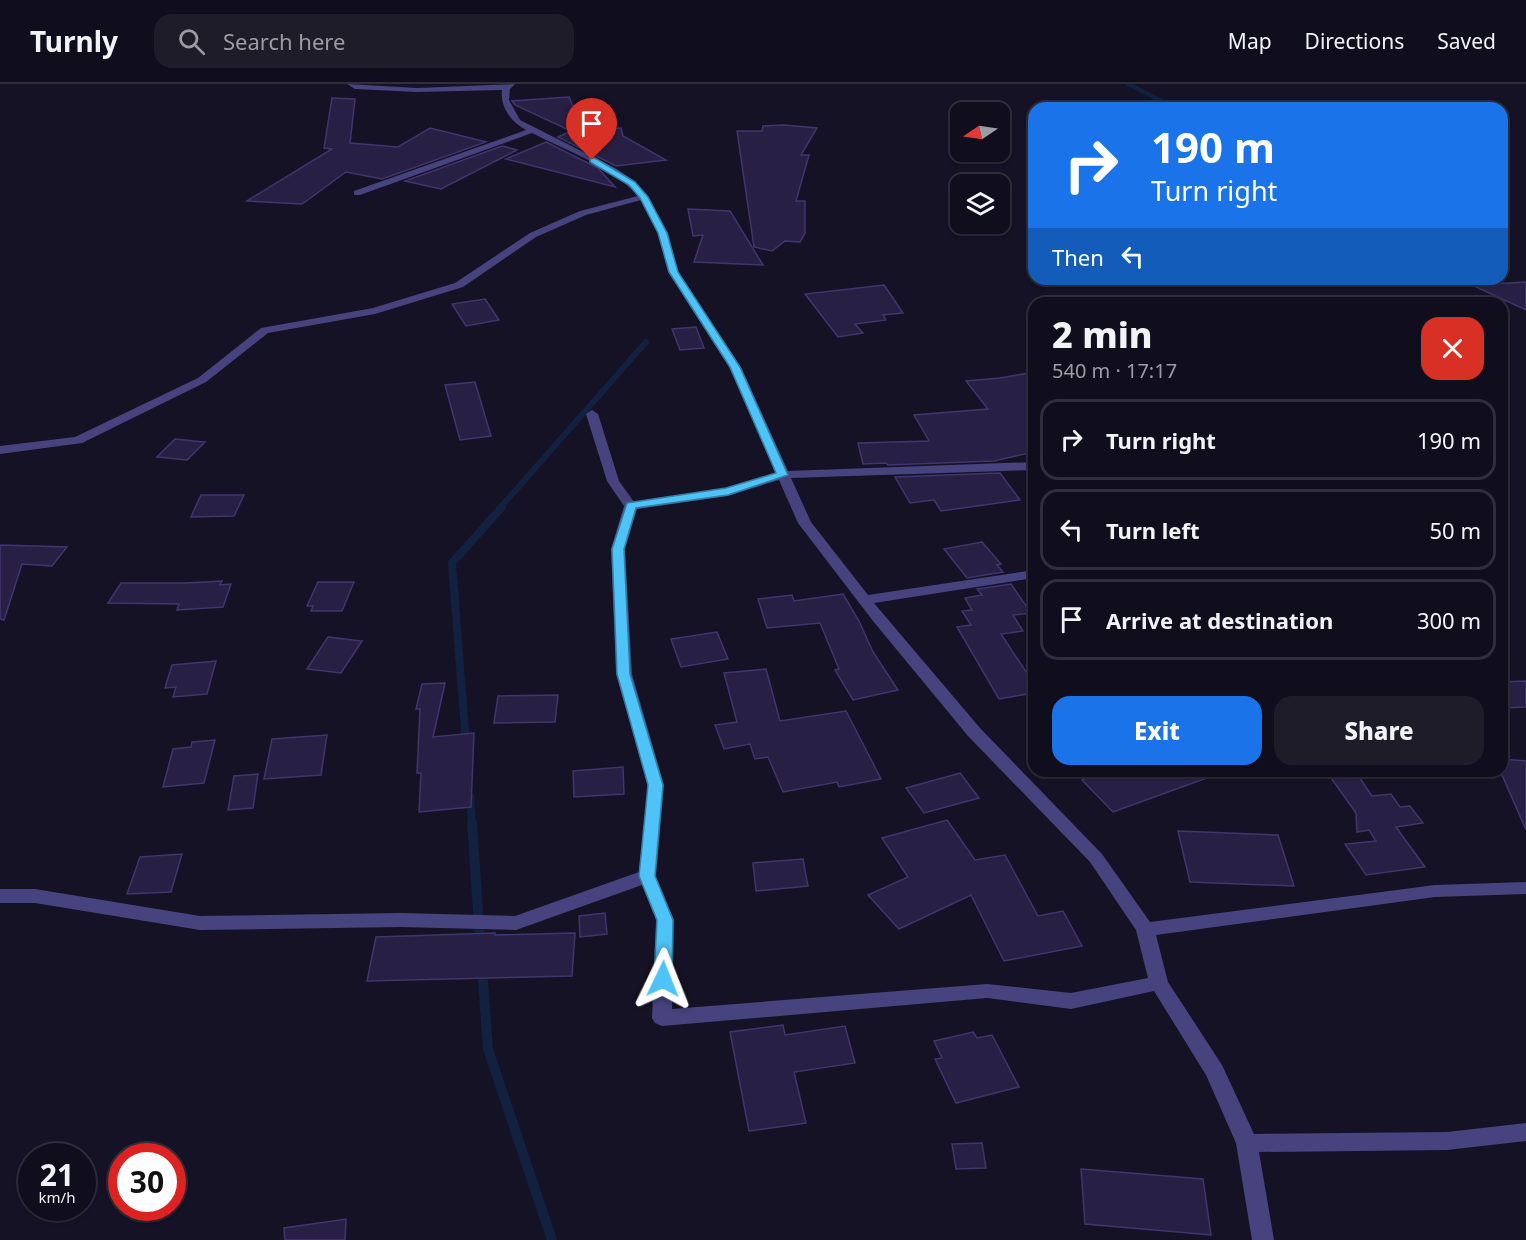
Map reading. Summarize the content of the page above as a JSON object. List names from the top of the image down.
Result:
{
  "north": "left",
  "page": {
    "header": "Turnly",
    "search": "Search here",
    "nav": ["Map", "Directions", "Saved"],
    "turn": ["190 m", "Turn right"],
    "then": "Then",
    "heading": ["2 min", "540 m · 17:17"],
    "list": [
      {
        "name": "Turn right",
        "value": "190 m"
      },
      {
        "name": "Turn left",
        "value": "50 m"
      },
      {
        "name": "Arrive at destination",
        "value": "300 m"
      }
    ],
    "buttons": ["Exit", "Share"],
    "speed": "21 km/h",
    "limit": "30"
  }
}
